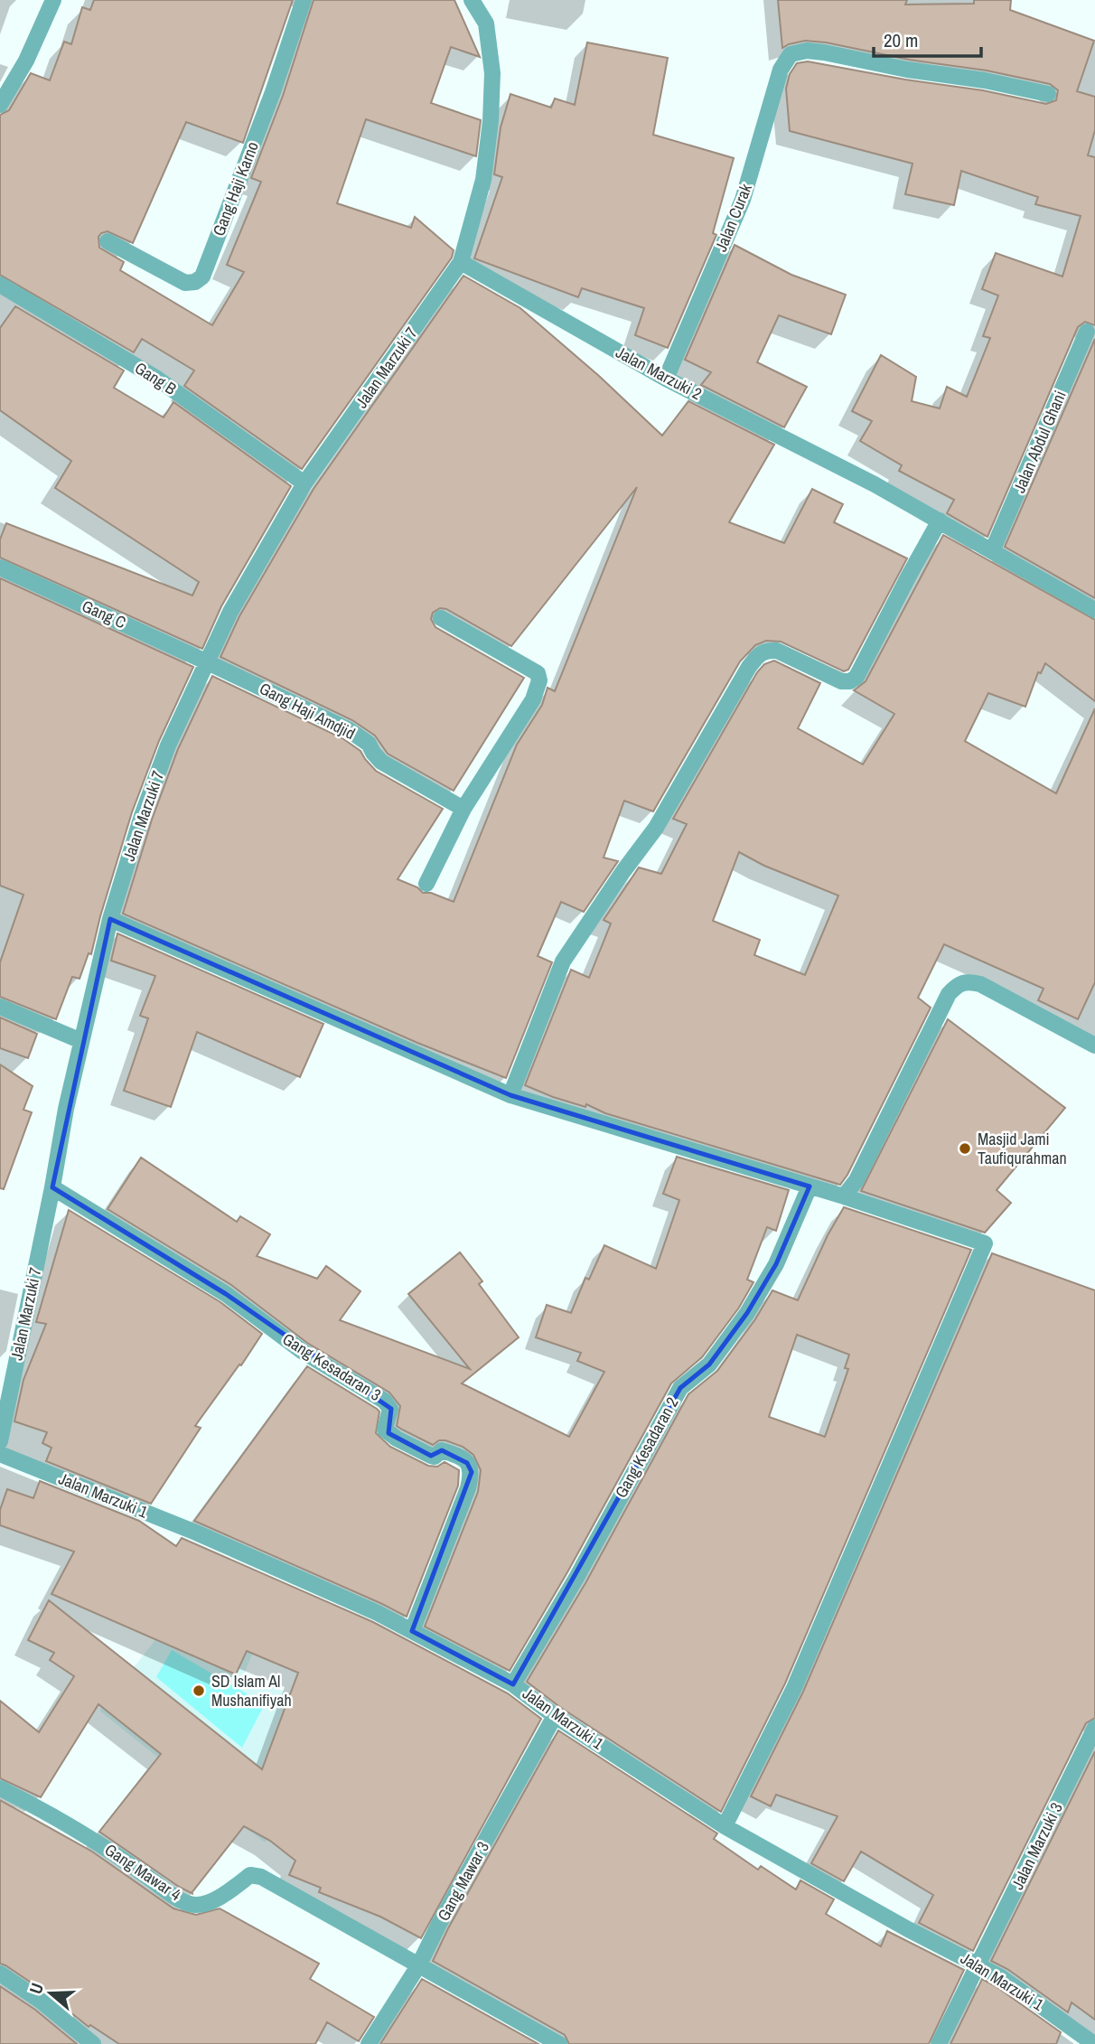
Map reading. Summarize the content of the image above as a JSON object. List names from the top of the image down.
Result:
{
  "streets": {
    "street": [
      "Gang Haji Karno",
      "Jalan Curak",
      "Jalan Marzuki 7",
      "Jalan Marzuki 2",
      "Gang B",
      "Jalan Abdul Ghani",
      "Gang C",
      "Gang Haji Amdjid",
      "Gang Kesadaran 3",
      "Gang Kesadaran 2",
      "Jalan Marzuki 1",
      "Jalan Marzuki 3",
      "Gang Mawar 4",
      "Gang Mawar 3"
    ]
  },
  "crossings": [
    ["Jalan Curak", "Jalan Marzuki 2"],
    ["Jalan Marzuki 7", "Jalan Marzuki 2"],
    ["Jalan Marzuki 7", "Gang B"],
    ["Jalan Marzuki 7", "Gang C"],
    ["Jalan Marzuki 7", "Gang Haji Amdjid"],
    ["Jalan Marzuki 7", "Gang Kesadaran 3"],
    ["Jalan Marzuki 2", "Jalan Abdul Ghani"],
    ["Gang C", "Gang Haji Amdjid"],
    ["Gang Kesadaran 3", "Jalan Marzuki 1"],
    ["Gang Kesadaran 2", "Jalan Marzuki 1"],
    ["Jalan Marzuki 1", "Jalan Marzuki 3"],
    ["Jalan Marzuki 1", "Gang Mawar 3"],
    ["Gang Mawar 4", "Gang Mawar 3"]
  ],
  "places": ["Masjid Jami Taufiqurahman", "SD Islam Al Mushanifiyah"],
  "scale_bar": "20 m",
  "north": "left"
}
